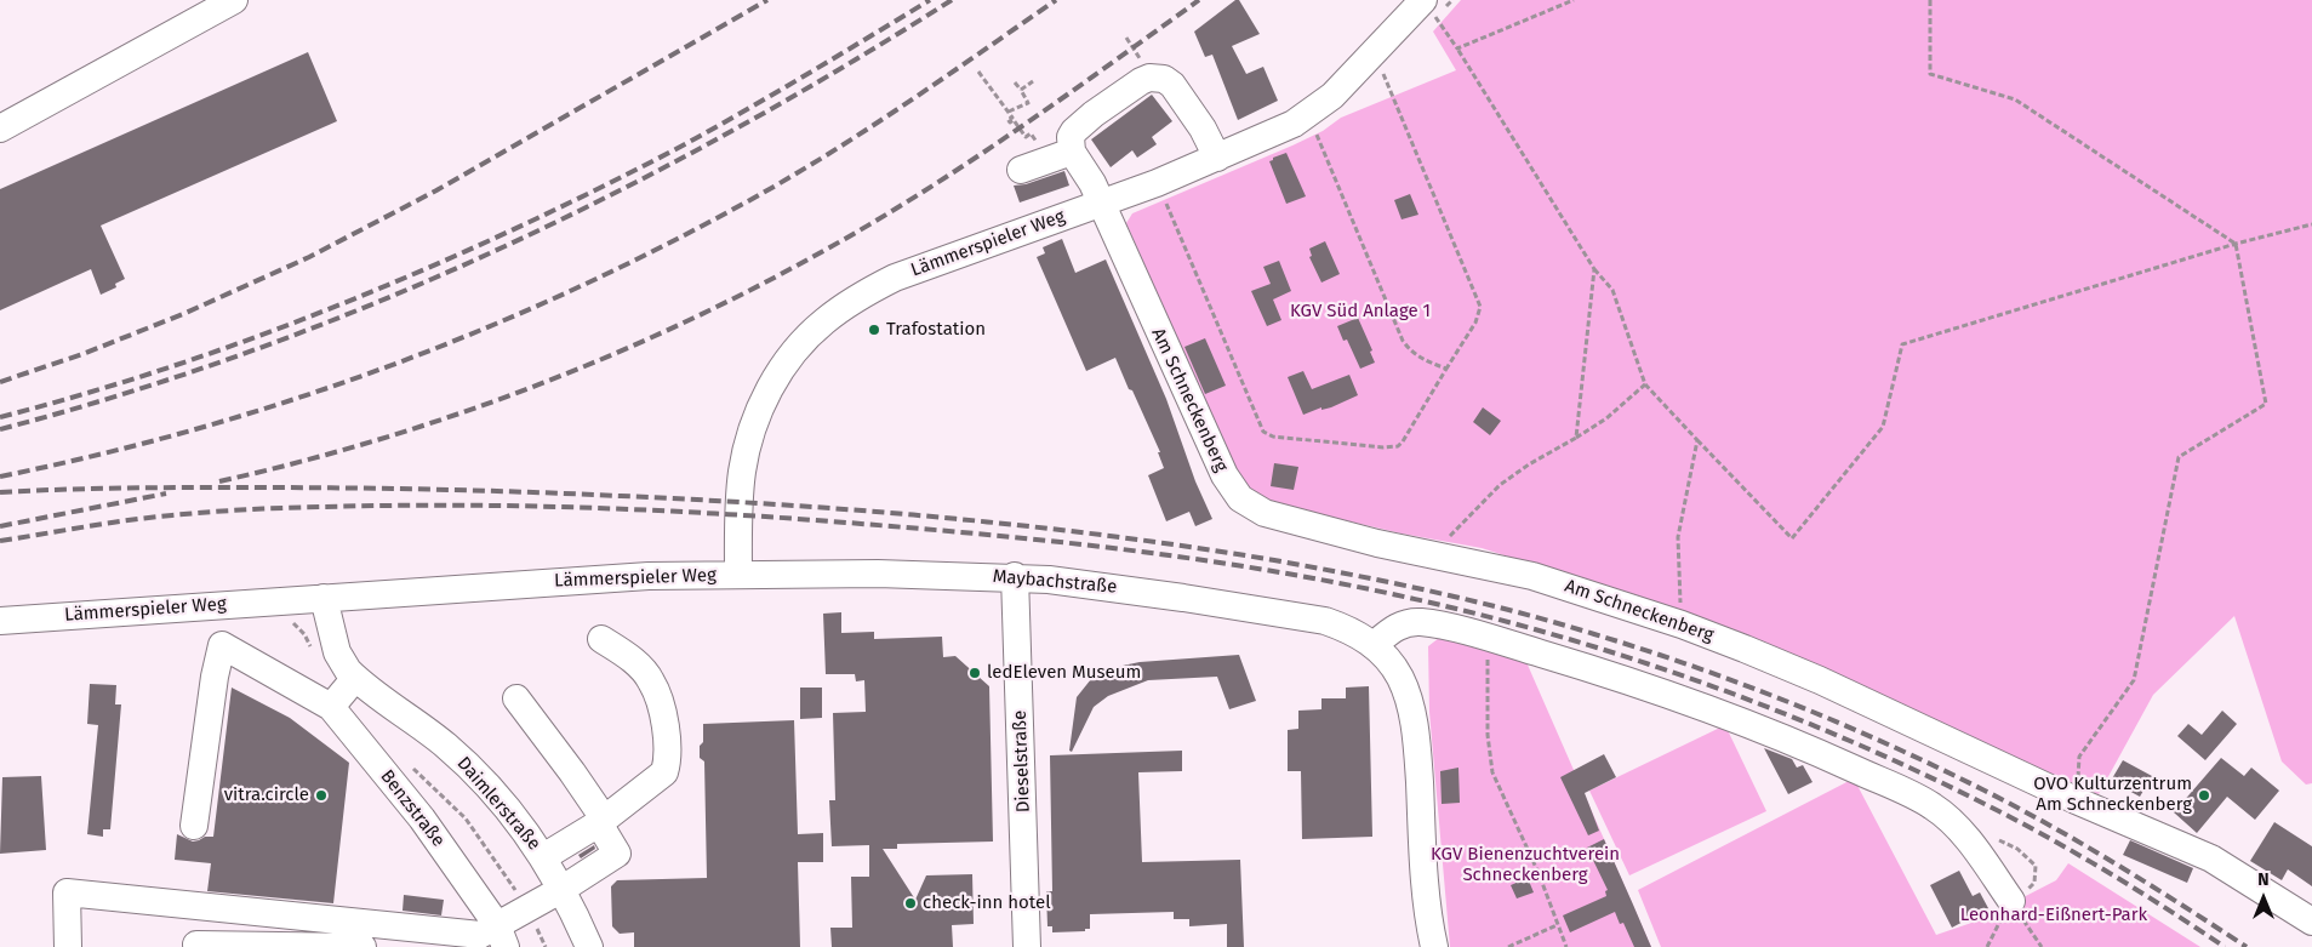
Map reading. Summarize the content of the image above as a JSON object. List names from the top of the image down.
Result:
{
  "streets": {
    "street": [
      "Lämmerspieler Weg",
      "Am Schneckenberg",
      "Maybachstraße",
      "Dieselstraße",
      "Daimlerstraße",
      "Benzstraße"
    ]
  },
  "crossings": [
    ["Lämmerspieler Weg", "Am Schneckenberg"],
    ["Lämmerspieler Weg", "Maybachstraße"],
    ["Lämmerspieler Weg", "Daimlerstraße"],
    ["Maybachstraße", "Dieselstraße"]
  ],
  "parks": ["KGV Süd Anlage 1", "KGV Bienenzuchtverein Schneckenberg", "Leonhard-Eißnert-Park"],
  "places": [
    "Trafostation",
    "ledEleven Museum",
    "vitra.circle",
    "OVO Kulturzentrum Am Schneckenberg",
    "check-inn hotel"
  ],
  "north": "top"
}
